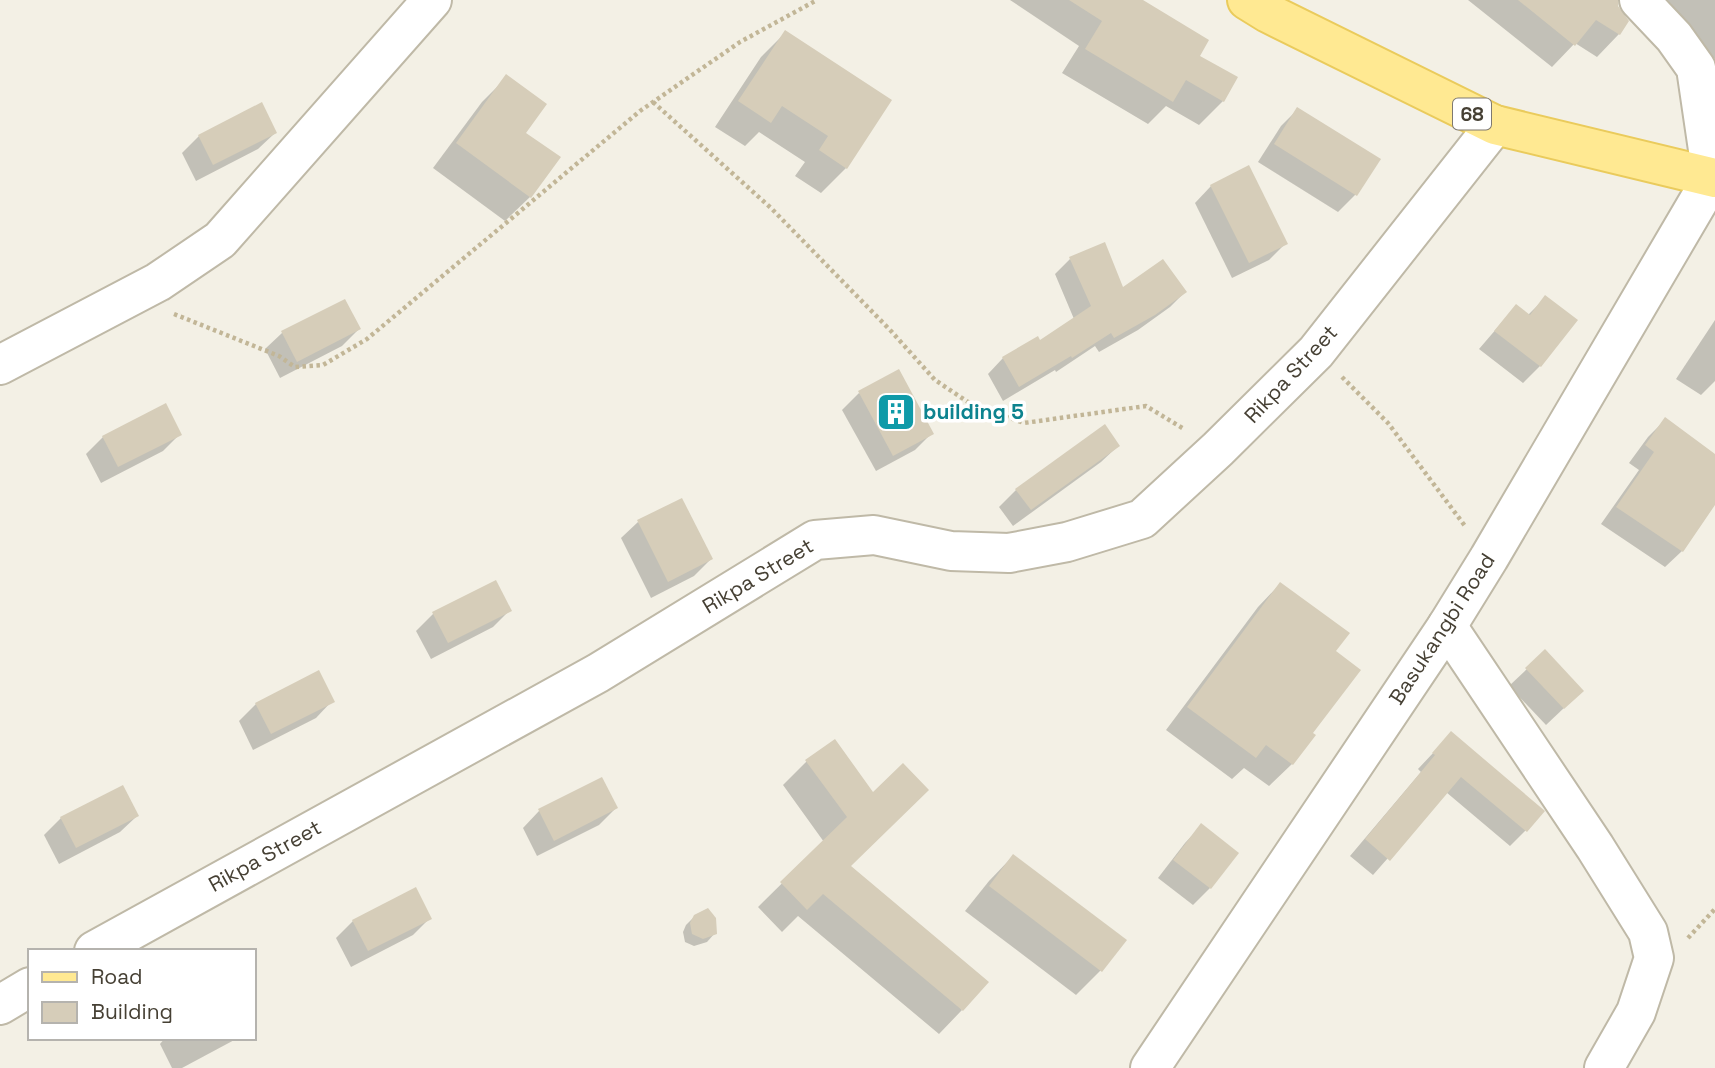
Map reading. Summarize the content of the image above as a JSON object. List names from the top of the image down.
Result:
{
  "streets": {
    "main road": ["68"],
    "street": ["Rikpa Street", "Basukangbi Road"]
  },
  "crossings": [
    ["68", "Rikpa Street"],
    ["68", "Basukangbi Road"]
  ],
  "places": {
    "building": ["building 5"]
  },
  "legend": ["Road", "Building"]
}
